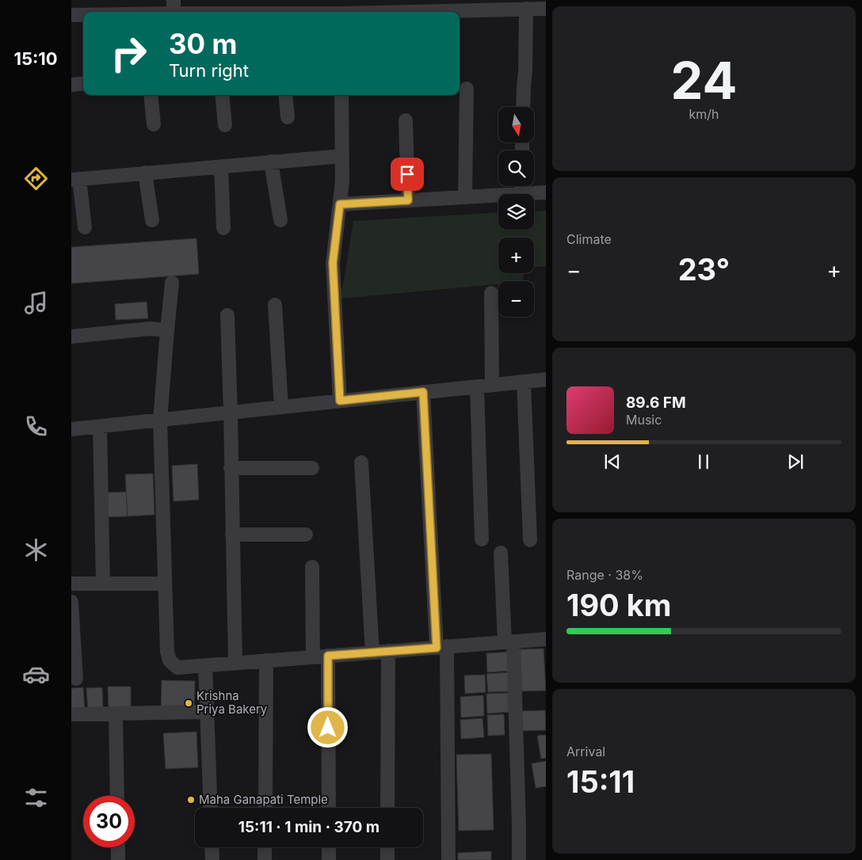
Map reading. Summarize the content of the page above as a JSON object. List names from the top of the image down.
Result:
{
  "places": ["Krishna Priya Bakery", "Maha Ganapati Temple"],
  "north": "bottom",
  "page": {
    "tabs": "15:10",
    "tile": [
      ["24", "km/h"],
      "Climate",
      ["Range · 38%", "190 km"],
      ["Arrival", "15:11"]
    ],
    "turn": ["30 m", "Turn right"],
    "map_buttons": ["+", "−"],
    "heat": ["−", "23°", "+"],
    "song": ["89.6 FM", "Music"],
    "limit": "30",
    "trip": "15:11 · 1 min · 370 m"
  }
}
